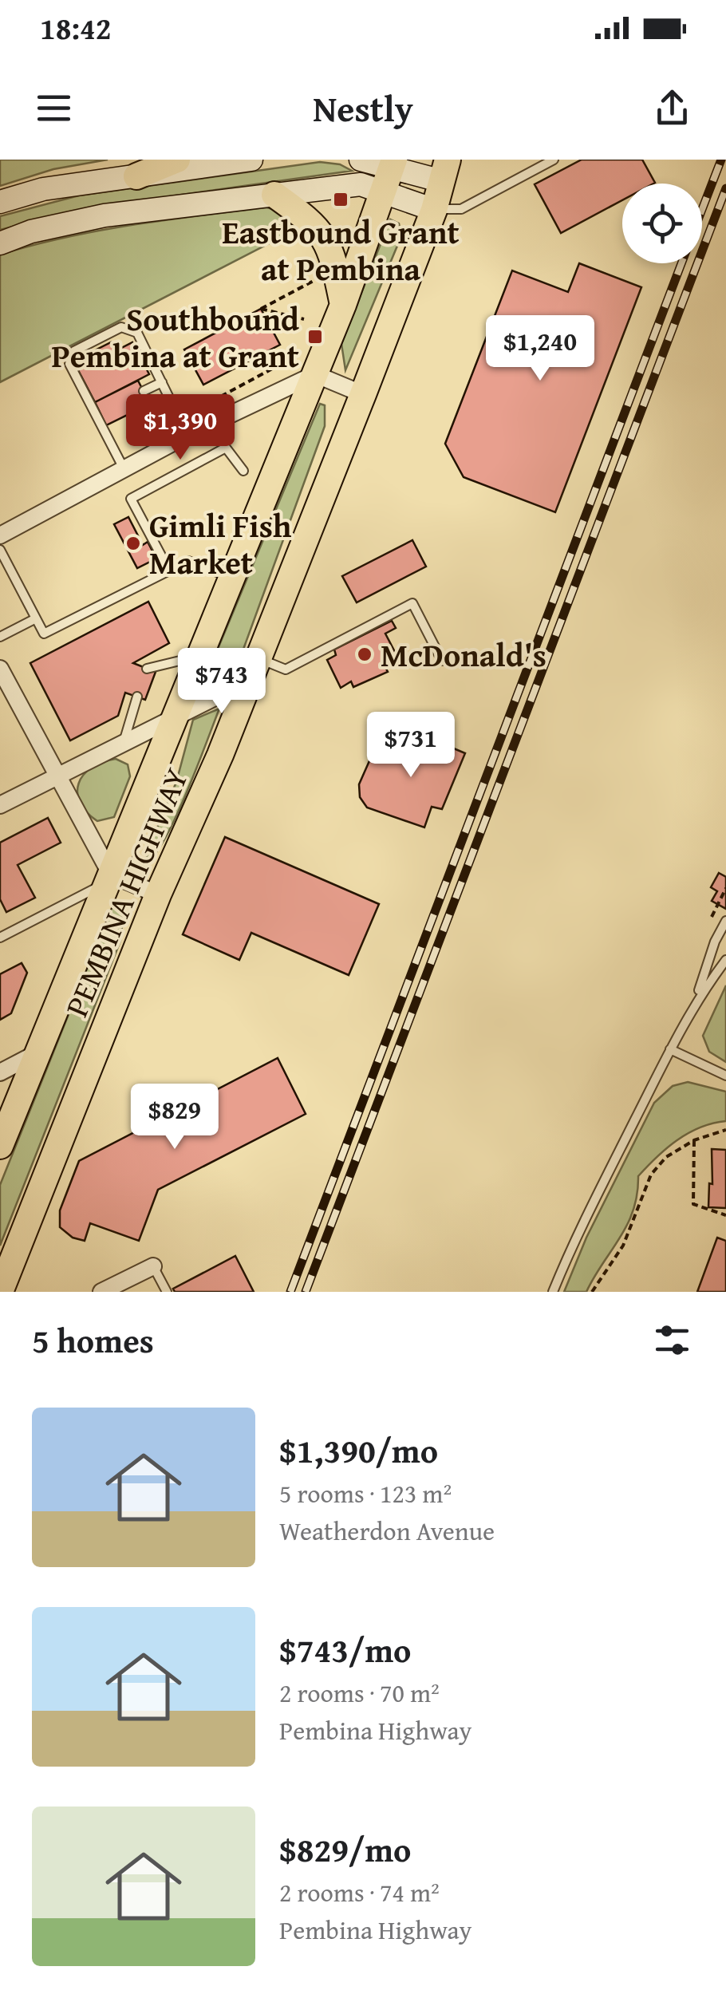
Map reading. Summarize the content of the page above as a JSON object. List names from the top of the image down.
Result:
{
  "streets": {
    "main road": ["PEMBINA HIGHWAY"]
  },
  "places": {
    "transit": ["Eastbound Grant at Pembina", "Southbound Pembina at Grant"],
    "other": ["Gimli Fish Market", "McDonald's"]
  },
  "page": {
    "status": "18:42",
    "header": "Nestly",
    "price": [
      "$1,240",
      "$1,390",
      "$743",
      "$731",
      "$829"
    ],
    "heading": "5 homes",
    "list": [
      {
        "name": "$1,390/mo",
        "note": "5 rooms · 123 m² · Weatherdon Avenue"
      },
      {
        "name": "$743/mo",
        "note": "2 rooms · 70 m² · Pembina Highway"
      },
      {
        "name": "$829/mo",
        "note": "2 rooms · 74 m² · Pembina Highway"
      }
    ]
  }
}
